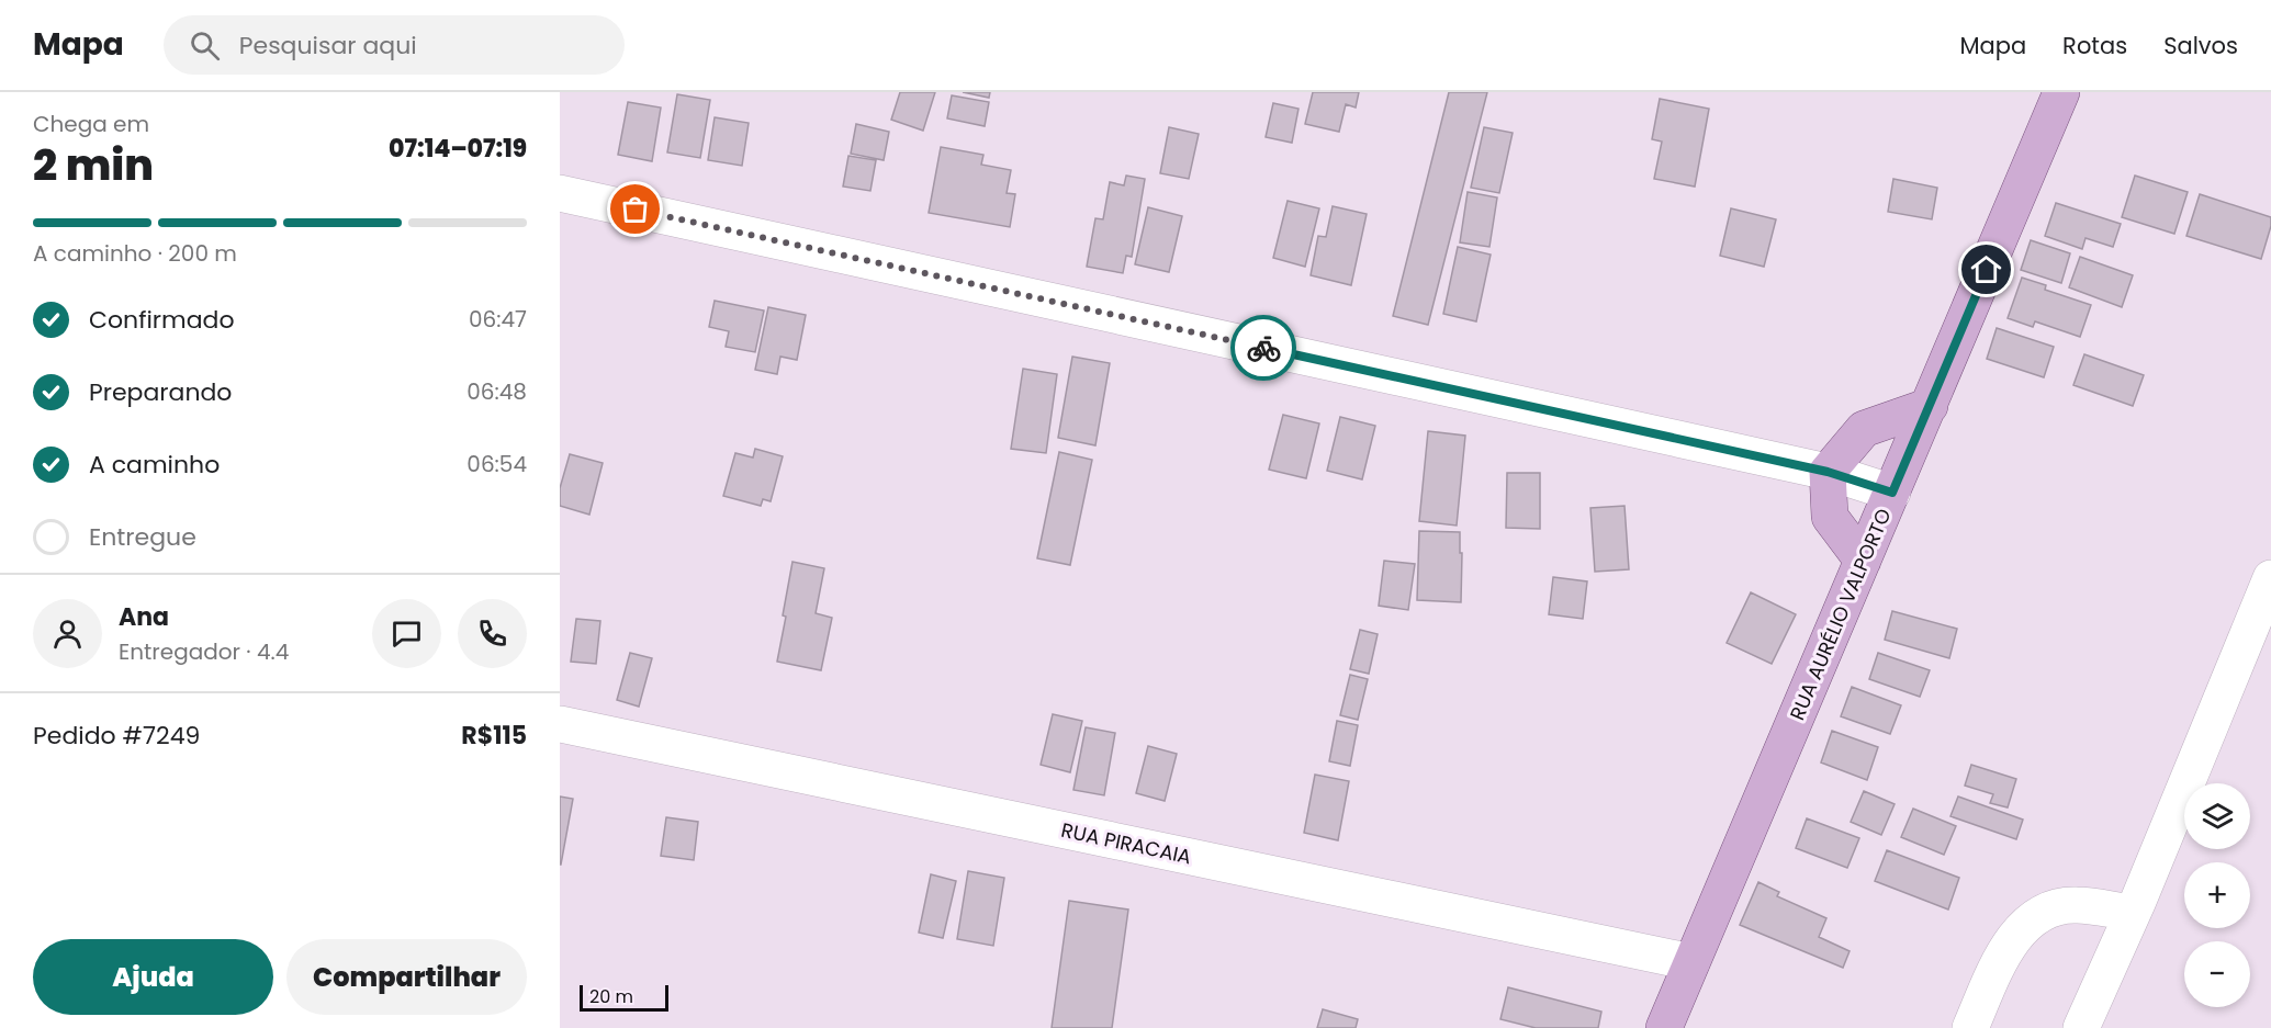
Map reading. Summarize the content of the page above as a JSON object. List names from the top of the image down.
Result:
{
  "streets": {
    "main road": ["RUA AURÉLIO VALPORTO"],
    "street": ["RUA PIRACAIA"]
  },
  "crossings": [
    ["RUA AURÉLIO VALPORTO", "RUA PIRACAIA"]
  ],
  "scale_bar": "20 m",
  "page": {
    "header": "Mapa",
    "search": "Pesquisar aqui",
    "nav": ["Mapa", "Rotas", "Salvos"],
    "heading": ["2 min", "Chega em", "07:14–07:19"],
    "panel": [
      "Ana",
      "Entregador · 4.4",
      "Pedido #7249",
      "R$115"
    ],
    "bar": "A caminho · 200 m",
    "list": [
      ["Confirmado", "06:47"],
      ["Preparando", "06:48"],
      ["A caminho", "06:54"],
      "Entregue"
    ],
    "map_buttons": ["+", "−"],
    "buttons": ["Ajuda", "Compartilhar"],
    "scale": "20 m"
  }
}
